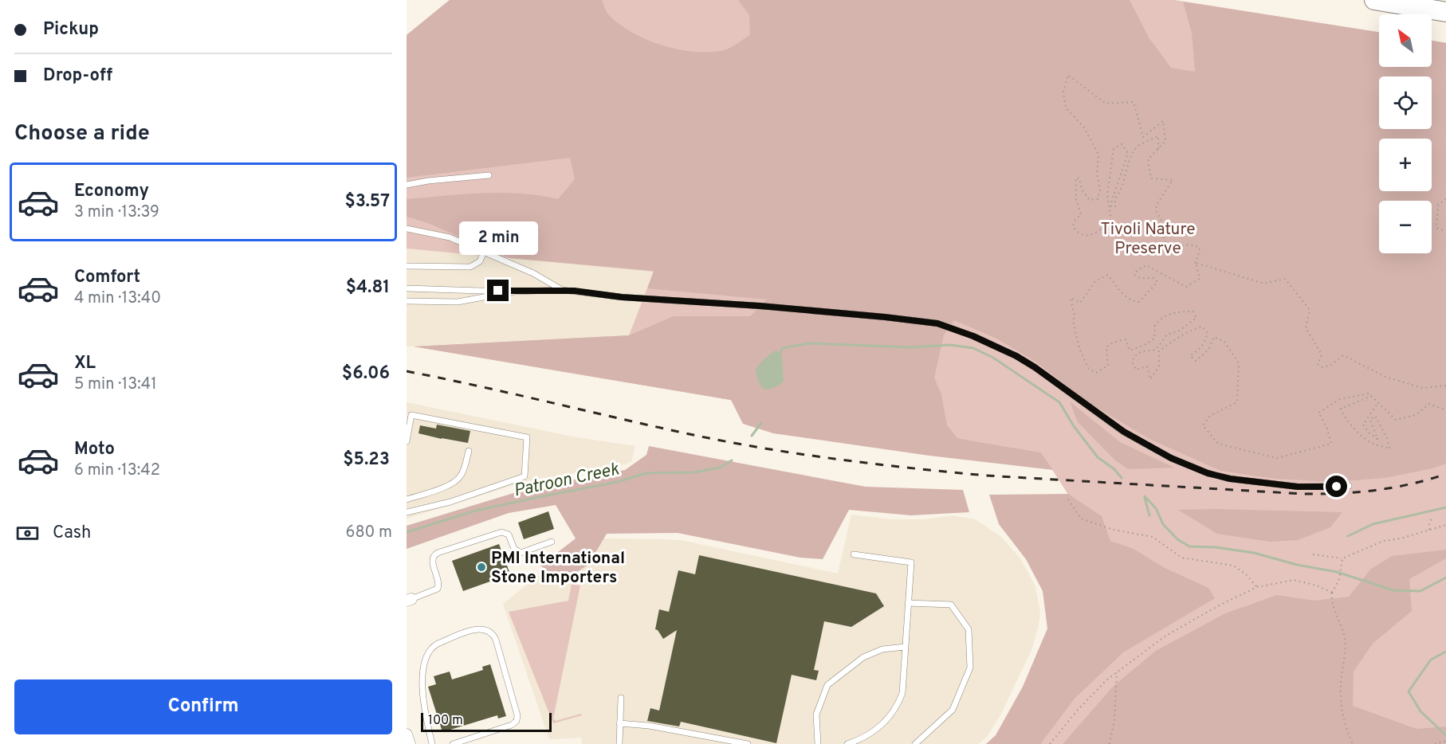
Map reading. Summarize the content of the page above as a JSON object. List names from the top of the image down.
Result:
{
  "water": ["Patroon Creek"],
  "parks": ["Tivoli Nature Preserve"],
  "places": ["PMI International Stone Importers"],
  "scale_bar": "100 m",
  "north": "top left",
  "page": {
    "banner": ["Pickup", "Drop-off"],
    "map_buttons": ["+", "−"],
    "heading": "Choose a ride",
    "list": [
      {
        "name": "Economy",
        "note": "3 min · 13:39",
        "value": "$3.57"
      },
      {
        "name": "Comfort",
        "note": "4 min · 13:40",
        "value": "$4.81"
      },
      {
        "name": "XL",
        "note": "5 min · 13:41",
        "value": "$6.06"
      },
      {
        "name": "Moto",
        "note": "6 min · 13:42",
        "value": "$5.23"
      }
    ],
    "bubble": "2 min",
    "pay": ["Cash", "680 m"],
    "buttons": "Confirm",
    "scale": "100 m"
  }
}
